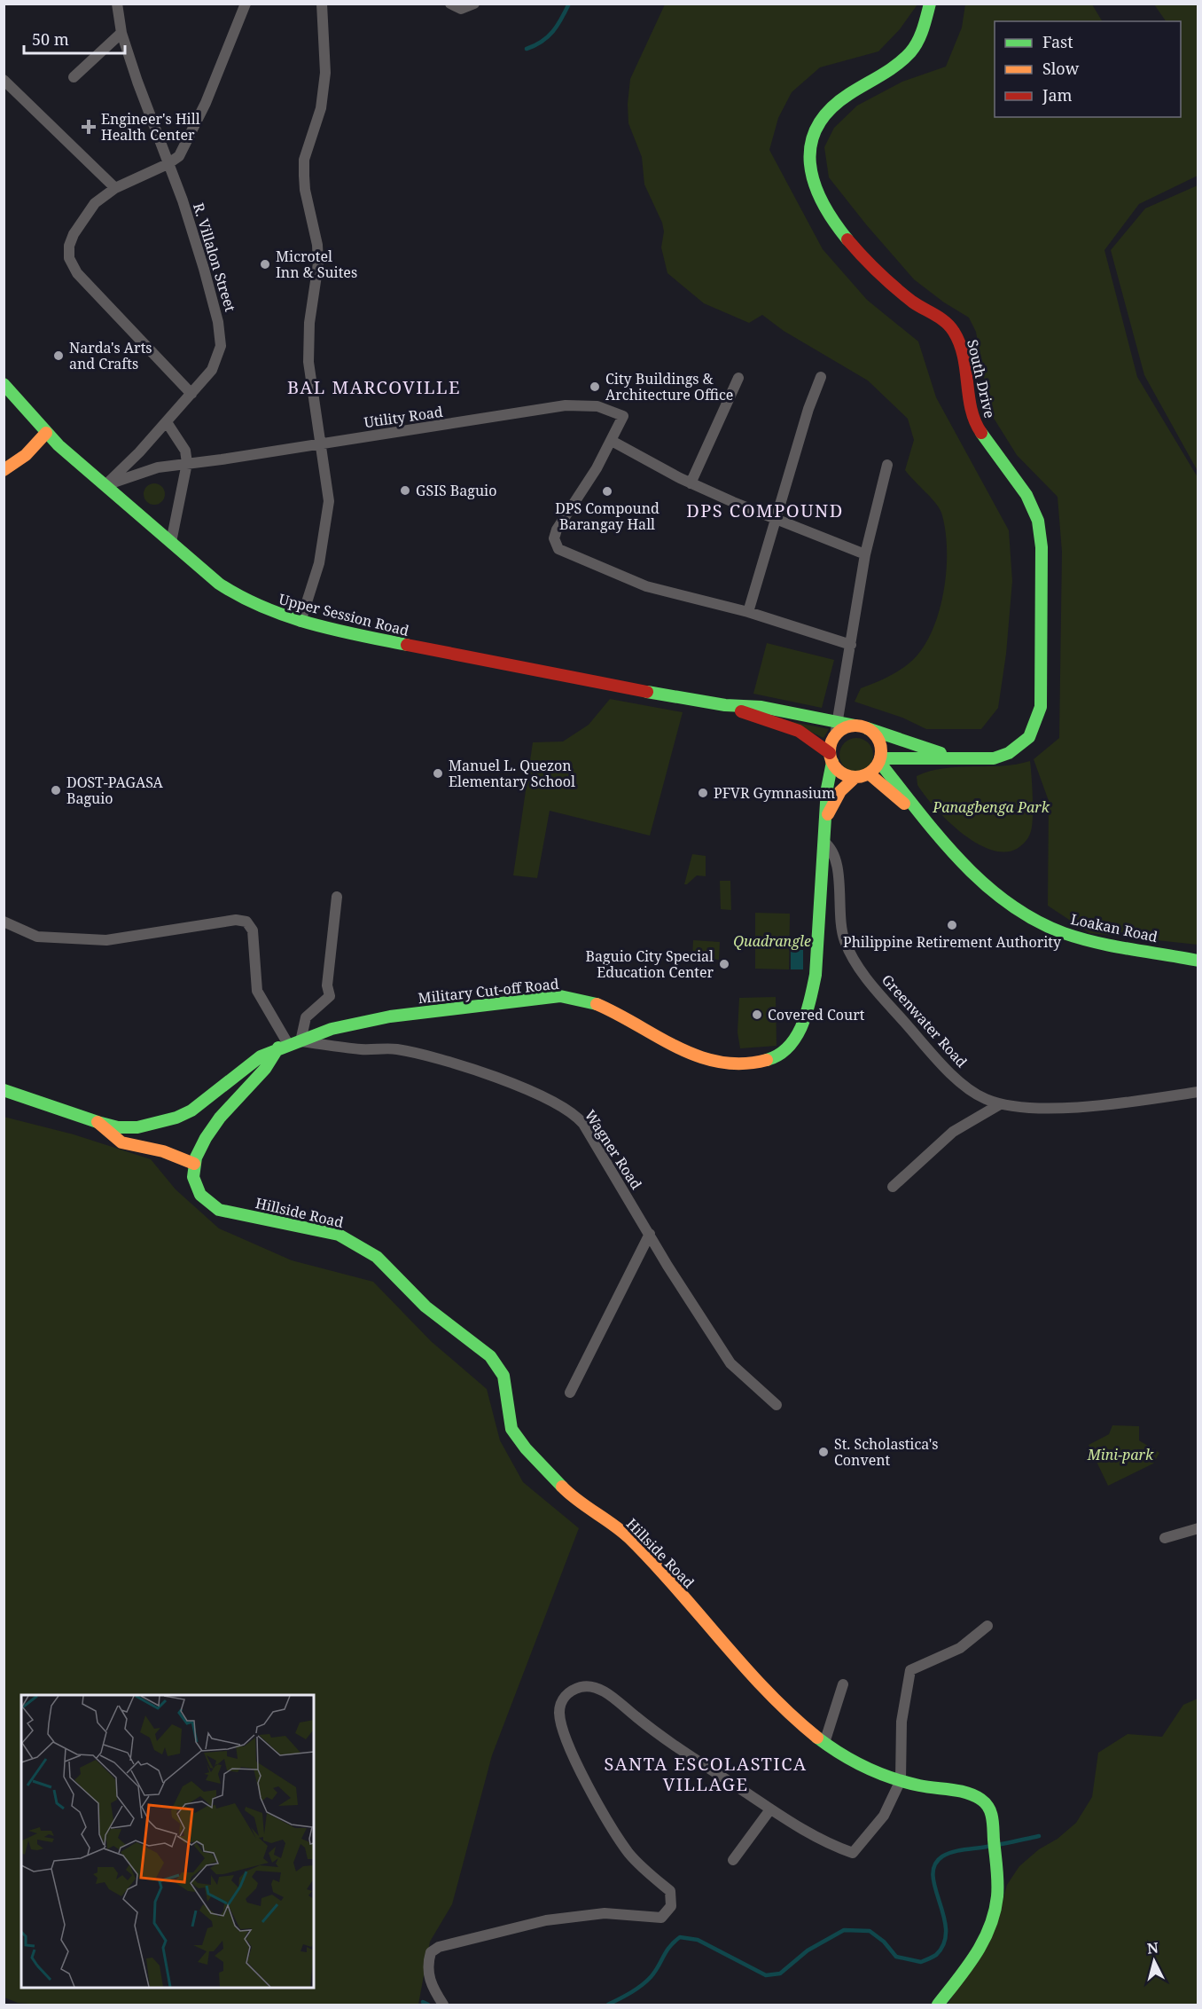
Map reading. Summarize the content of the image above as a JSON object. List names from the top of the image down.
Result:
{
  "streets": {
    "main road": [
      "South Drive",
      "Upper Session Road",
      "Loakan Road",
      "Military Cut-off Road",
      "Hillside Road"
    ],
    "street": [
      "R. Villalon Street",
      "Utility Road",
      "Greenwater Road",
      "Wagner Road"
    ]
  },
  "crossings": [
    ["R. Villalon Street", "Utility Road"],
    ["R. Villalon Street", "Upper Session Road"],
    ["South Drive", "Upper Session Road"],
    ["South Drive", "Loakan Road"],
    ["South Drive", "Military Cut-off Road"],
    ["Utility Road", "Upper Session Road"],
    ["Upper Session Road", "Loakan Road"],
    ["Upper Session Road", "Military Cut-off Road"],
    ["Loakan Road", "Military Cut-off Road"],
    ["Military Cut-off Road", "Greenwater Road"],
    ["Military Cut-off Road", "Wagner Road"]
  ],
  "districts": ["BAL MARCOVILLE", "DPS COMPOUND", "SANTA ESCOLASTICA VILLAGE"],
  "parks": ["Panagbenga Park", "Quadrangle", "Mini-park"],
  "places": {
    "health": ["Engineer's Hill Health Center"],
    "other": [
      "Microtel Inn & Suites",
      "Narda's Arts and Crafts",
      "City Buildings & Architecture Office",
      "GSIS Baguio",
      "DPS Compound Barangay Hall",
      "Manuel L. Quezon Elementary School",
      "DOST-PAGASA Baguio",
      "PFVR Gymnasium",
      "Philippine Retirement Authority",
      "Baguio City Special Education Center",
      "Covered Court",
      "St. Scholastica's Convent"
    ]
  },
  "legend": ["Fast", "Slow", "Jam"],
  "scale_bar": "50 m",
  "north": "top"
}
